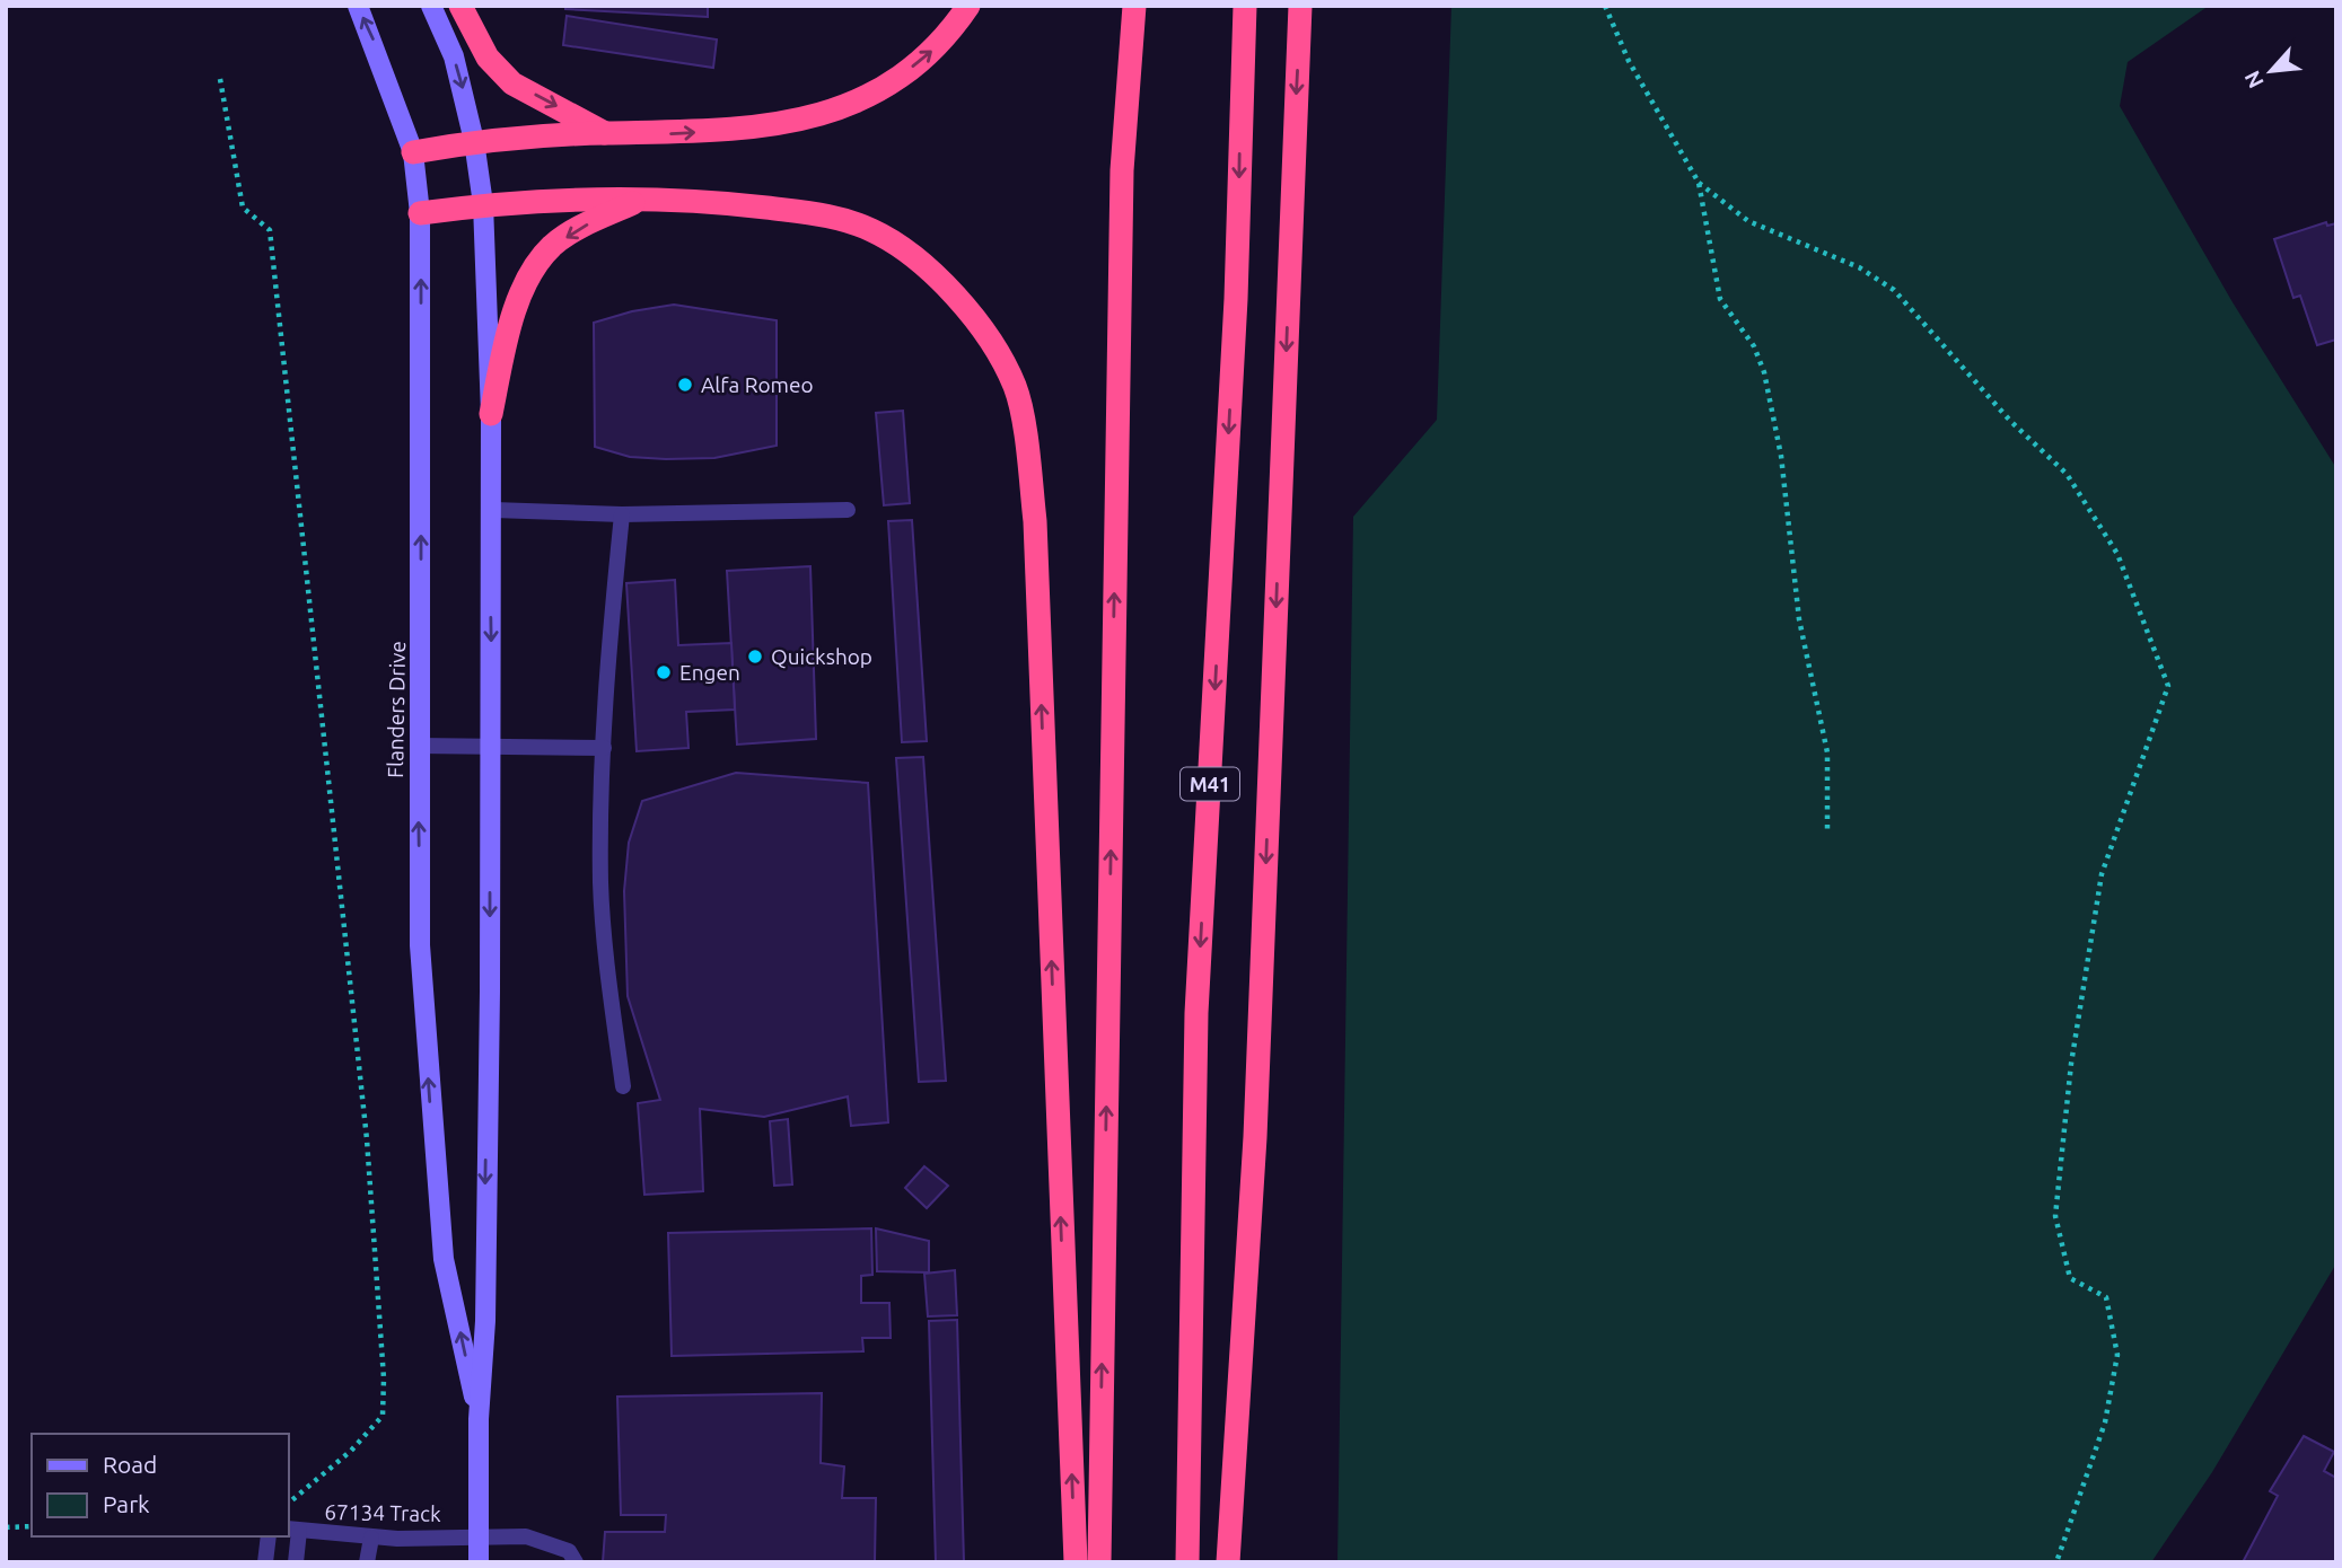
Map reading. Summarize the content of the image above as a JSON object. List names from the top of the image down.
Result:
{
  "streets": {
    "highway": ["M41"],
    "street": ["Flanders Drive"],
    "lane": ["67134 Track"]
  },
  "crossings": [
    ["Flanders Drive", "67134 Track"]
  ],
  "places": ["Alfa Romeo", "Quickshop", "Engen"],
  "legend": ["Road", "Park"],
  "north": "bottom left"
}
